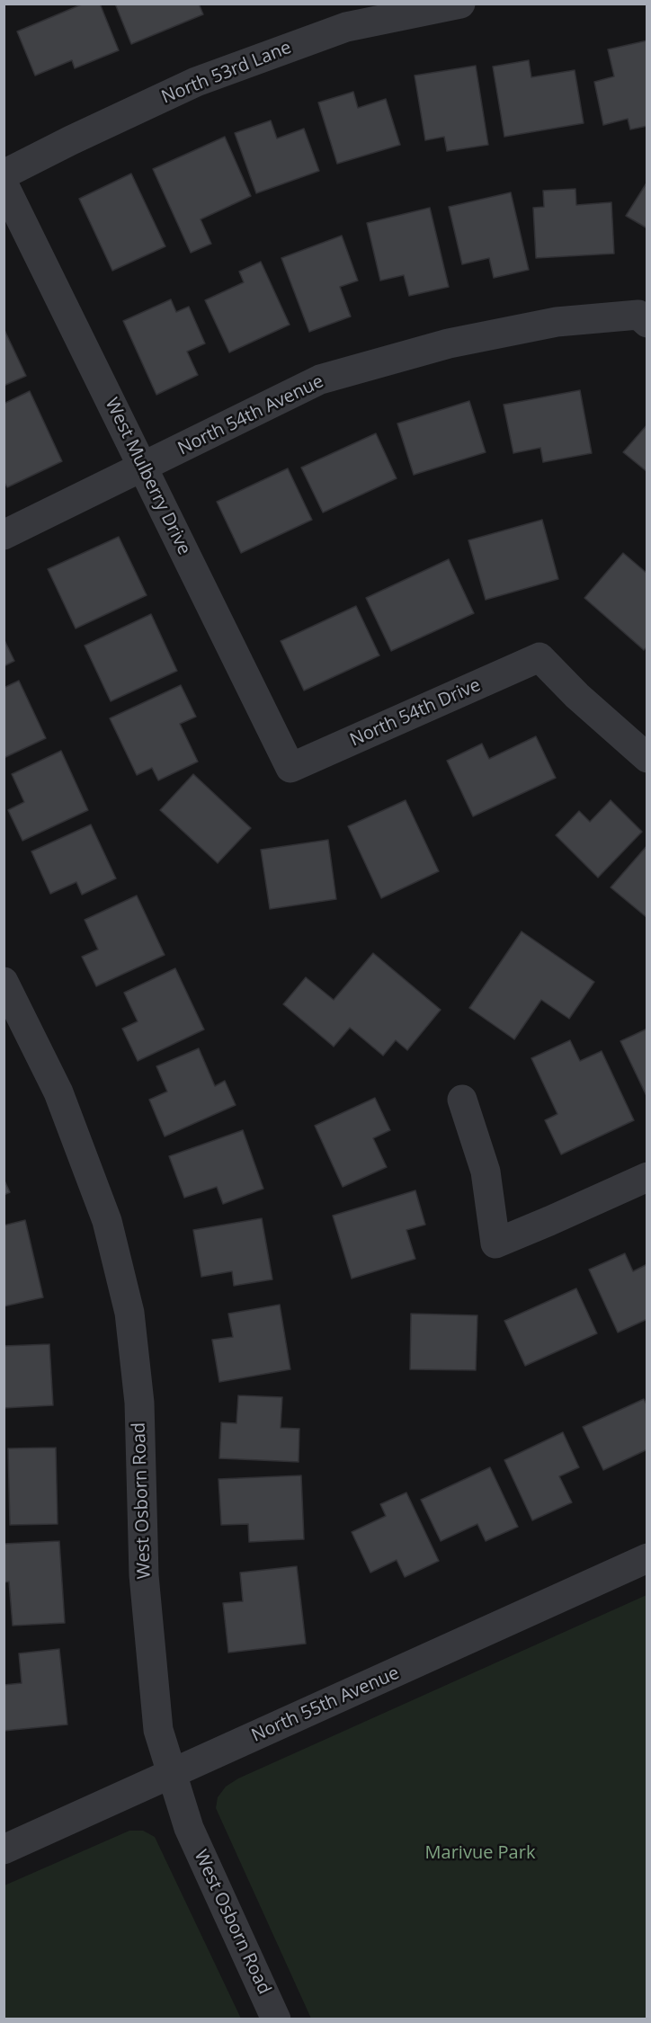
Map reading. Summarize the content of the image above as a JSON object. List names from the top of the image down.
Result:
{
  "streets": {
    "street": [
      "North 53rd Lane",
      "North 54th Avenue",
      "West Mulberry Drive",
      "North 54th Drive",
      "West Osborn Road",
      "North 55th Avenue"
    ]
  },
  "crossings": [
    ["North 54th Avenue", "West Mulberry Drive"],
    ["West Mulberry Drive", "North 54th Drive"],
    ["West Osborn Road", "North 55th Avenue"]
  ],
  "parks": ["Marivue Park"]
}
